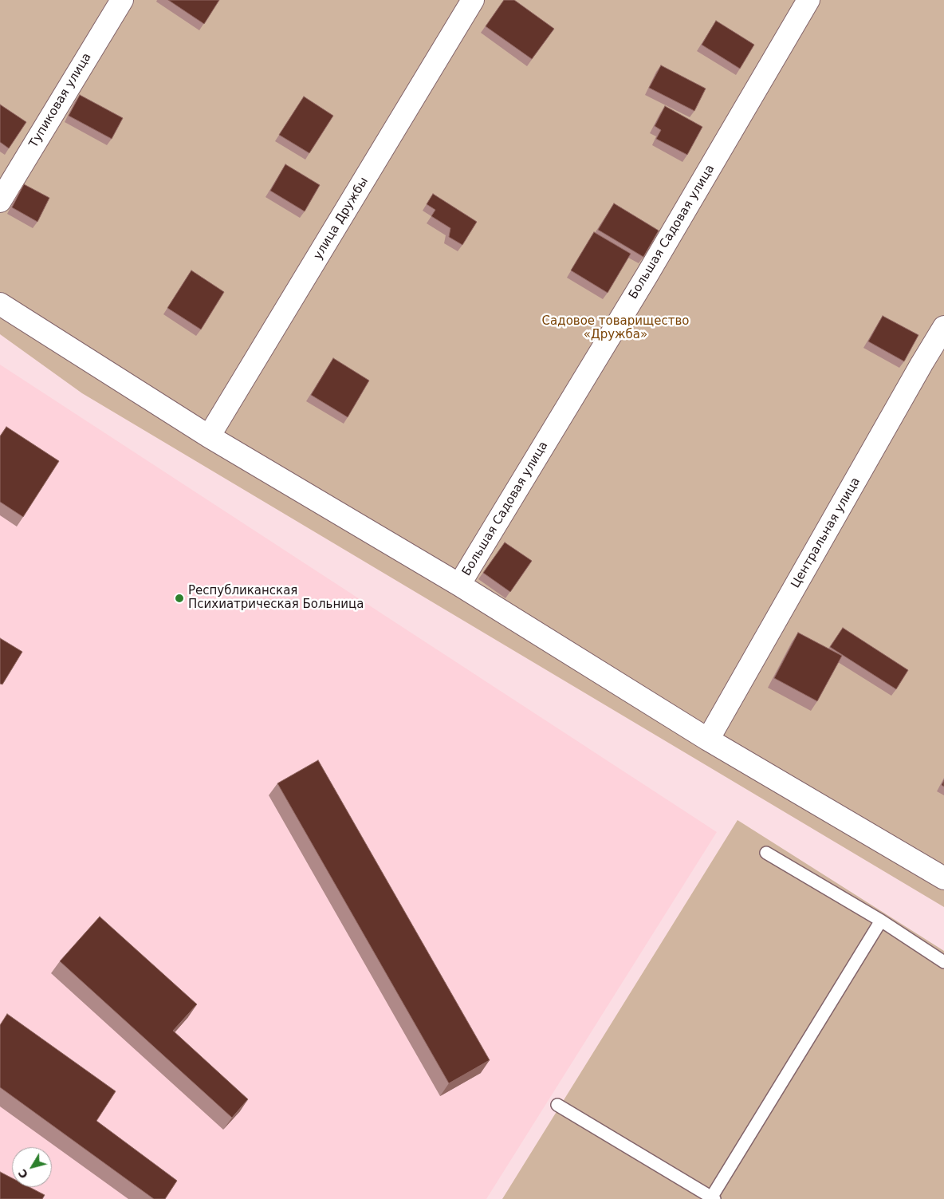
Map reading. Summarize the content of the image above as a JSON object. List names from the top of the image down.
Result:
{
  "streets": {
    "street": [
      "Тупиковая улица",
      "улица Дружбы",
      "Большая Садовая улица",
      "Центральная улица"
    ]
  },
  "parks": ["Садовое товарищество «Дружба»"],
  "places": ["Республиканская Психиатрическая Больница"],
  "north": "bottom left"
}
